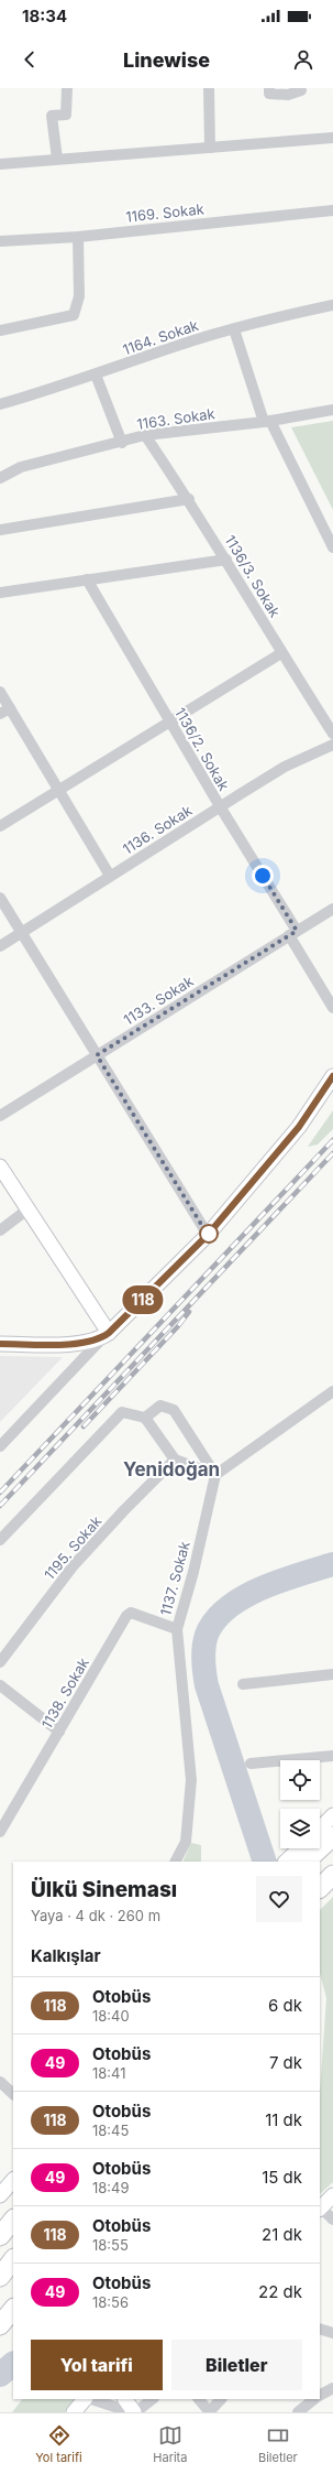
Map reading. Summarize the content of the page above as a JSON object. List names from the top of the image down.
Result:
{
  "streets": {
    "street": [
      "1169. Sokak",
      "1164. Sokak",
      "1163. Sokak",
      "1136/3. Sokak",
      "1136/2. Sokak",
      "1136. Sokak",
      "1133. Sokak",
      "1195. Sokak",
      "1137. Sokak",
      "1138. Sokak"
    ]
  },
  "crossings": [
    ["1163. Sokak", "1136/3. Sokak"],
    ["1136/2. Sokak", "1136. Sokak"],
    ["1136/2. Sokak", "1133. Sokak"],
    ["1137. Sokak", "1138. Sokak"]
  ],
  "districts": ["Yenidoğan"],
  "lines": ["bus line 118"],
  "page": {
    "status": "18:34",
    "header": "Linewise",
    "on_map": "118",
    "heading": [
      ["Ülkü Sineması", "Yaya · 4 dk · 260 m"],
      "Kalkışlar"
    ],
    "list": [
      {
        "mark": "118",
        "name": "Otobüs",
        "note": "18:40",
        "value": "6 dk"
      },
      {
        "mark": "49",
        "name": "Otobüs",
        "note": "18:41",
        "value": "7 dk"
      },
      {
        "mark": "118",
        "name": "Otobüs",
        "note": "18:45",
        "value": "11 dk"
      },
      {
        "mark": "49",
        "name": "Otobüs",
        "note": "18:49",
        "value": "15 dk"
      },
      {
        "mark": "118",
        "name": "Otobüs",
        "note": "18:55",
        "value": "21 dk"
      },
      {
        "mark": "49",
        "name": "Otobüs",
        "note": "18:56",
        "value": "22 dk"
      }
    ],
    "buttons": ["Yol tarifi", "Biletler"],
    "tabs": ["Yol tarifi", "Harita", "Biletler"]
  }
}
